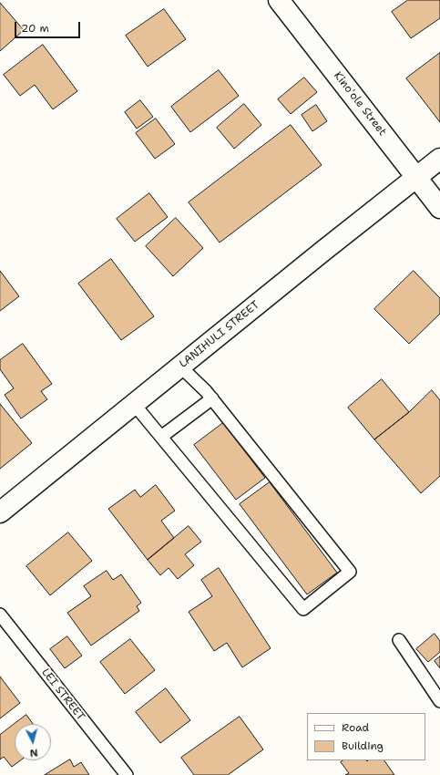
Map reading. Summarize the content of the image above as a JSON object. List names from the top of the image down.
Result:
{
  "streets": {
    "street": ["Kinoʻole Street", "LANIHULI STREET"],
    "lane": ["LEI STREET"]
  },
  "crossings": [
    ["Kinoʻole Street", "LANIHULI STREET"]
  ],
  "legend": ["Road", "Building"],
  "scale_bar": "20 m",
  "north": "bottom"
}
